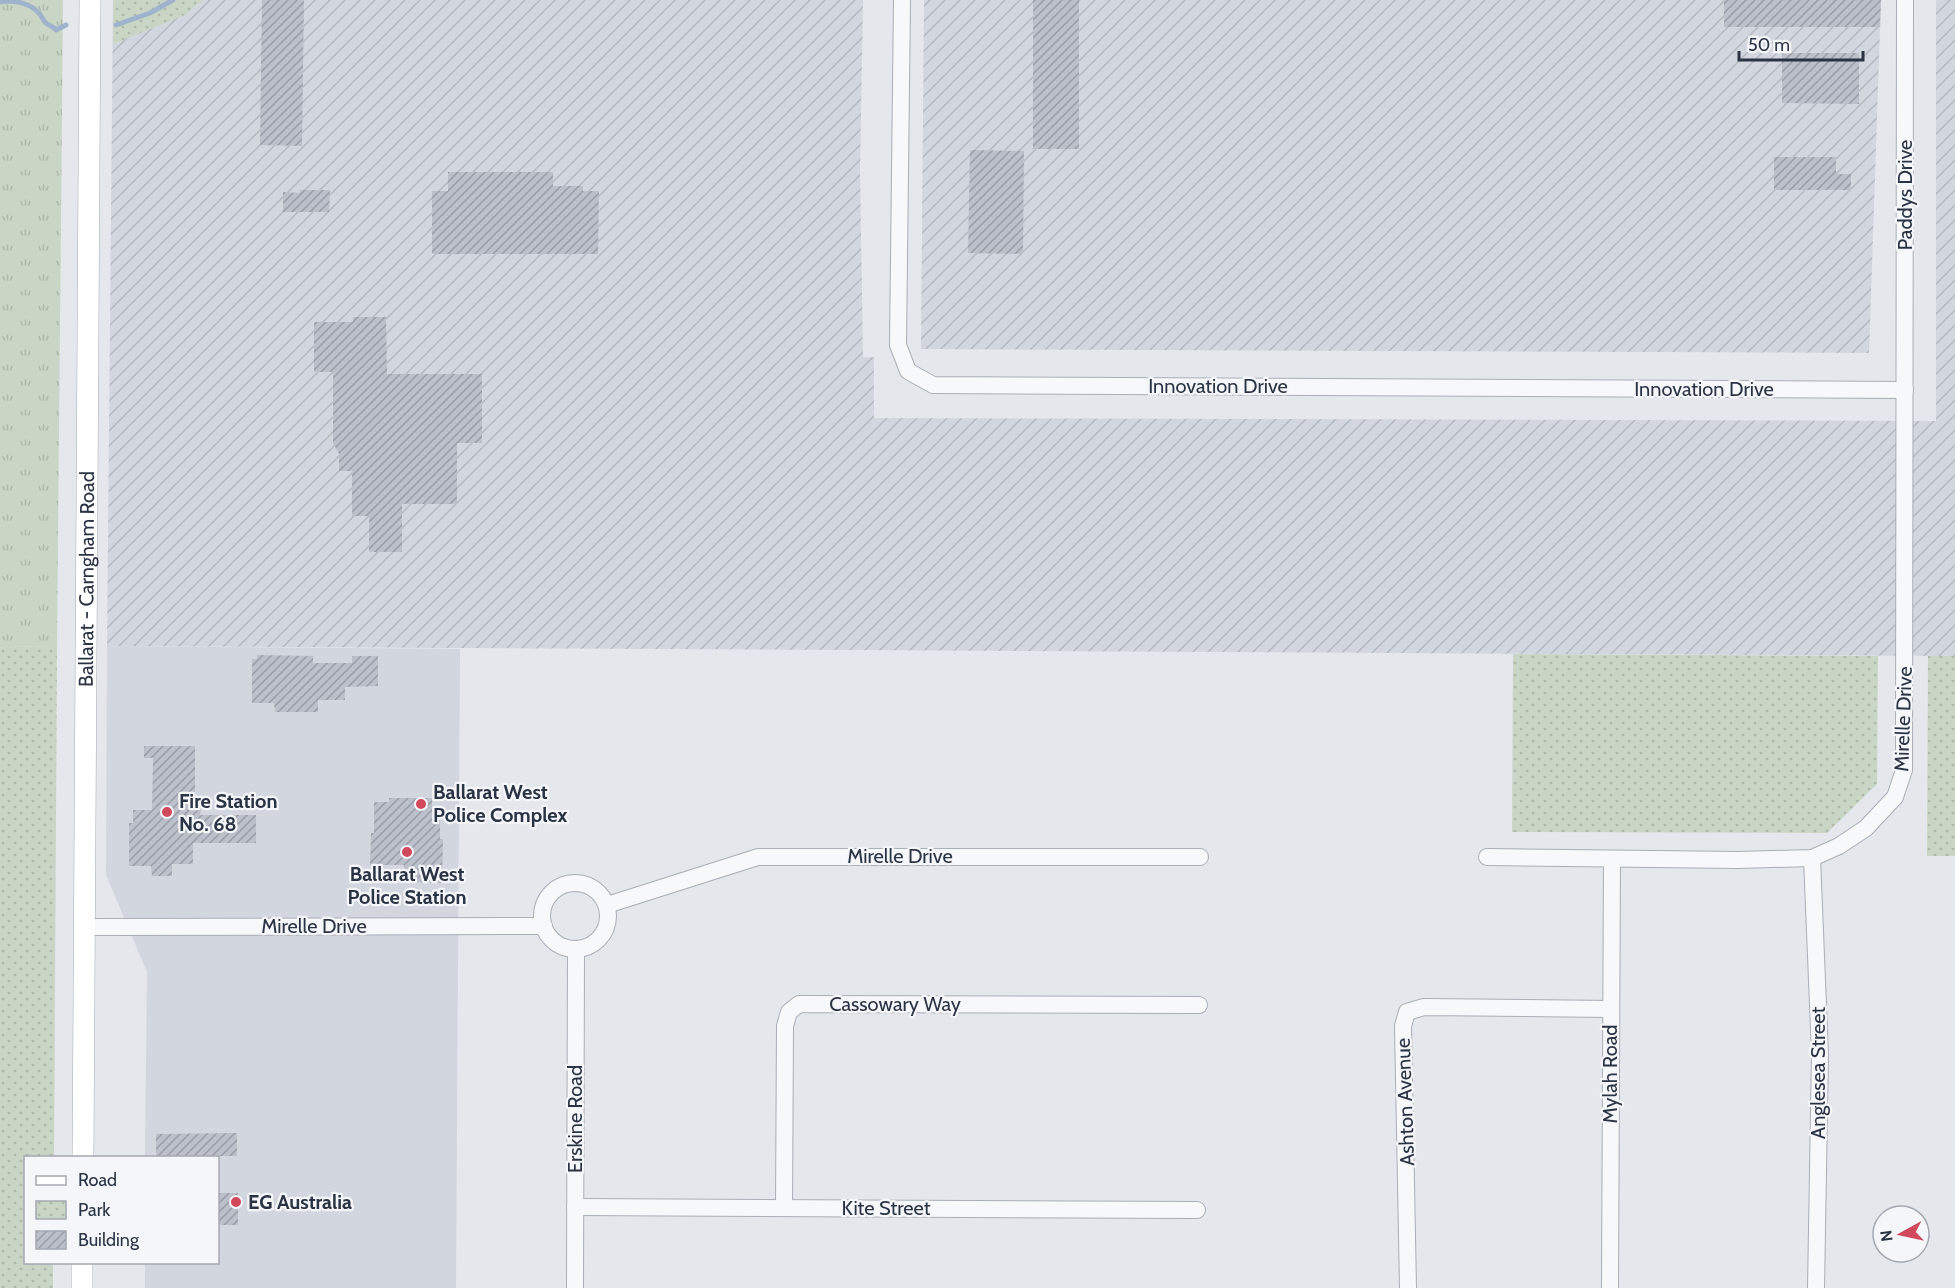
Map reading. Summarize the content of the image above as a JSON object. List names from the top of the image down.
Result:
{
  "streets": {
    "main road": ["Ballarat - Carngham Road"],
    "street": [
      "Paddys Drive",
      "Innovation Drive",
      "Mirelle Drive",
      "Cassowary Way",
      "Anglesea Street",
      "Mylah Road",
      "Ashton Avenue",
      "Erskine Road",
      "Kite Street"
    ]
  },
  "crossings": [
    ["Paddys Drive", "Innovation Drive"],
    ["Paddys Drive", "Mirelle Drive"],
    ["Innovation Drive", "Mirelle Drive"],
    ["Ballarat - Carngham Road", "Mirelle Drive"],
    ["Mirelle Drive", "Anglesea Street"],
    ["Mirelle Drive", "Mylah Road"],
    ["Mirelle Drive", "Erskine Road"],
    ["Cassowary Way", "Kite Street"],
    ["Mylah Road", "Ashton Avenue"],
    ["Erskine Road", "Kite Street"]
  ],
  "places": [
    "Ballarat West Police Complex",
    "Fire Station No. 68",
    "Ballarat West Police Station",
    "EG Australia"
  ],
  "legend": ["Road", "Park", "Building"],
  "scale_bar": "50 m",
  "north": "left"
}
